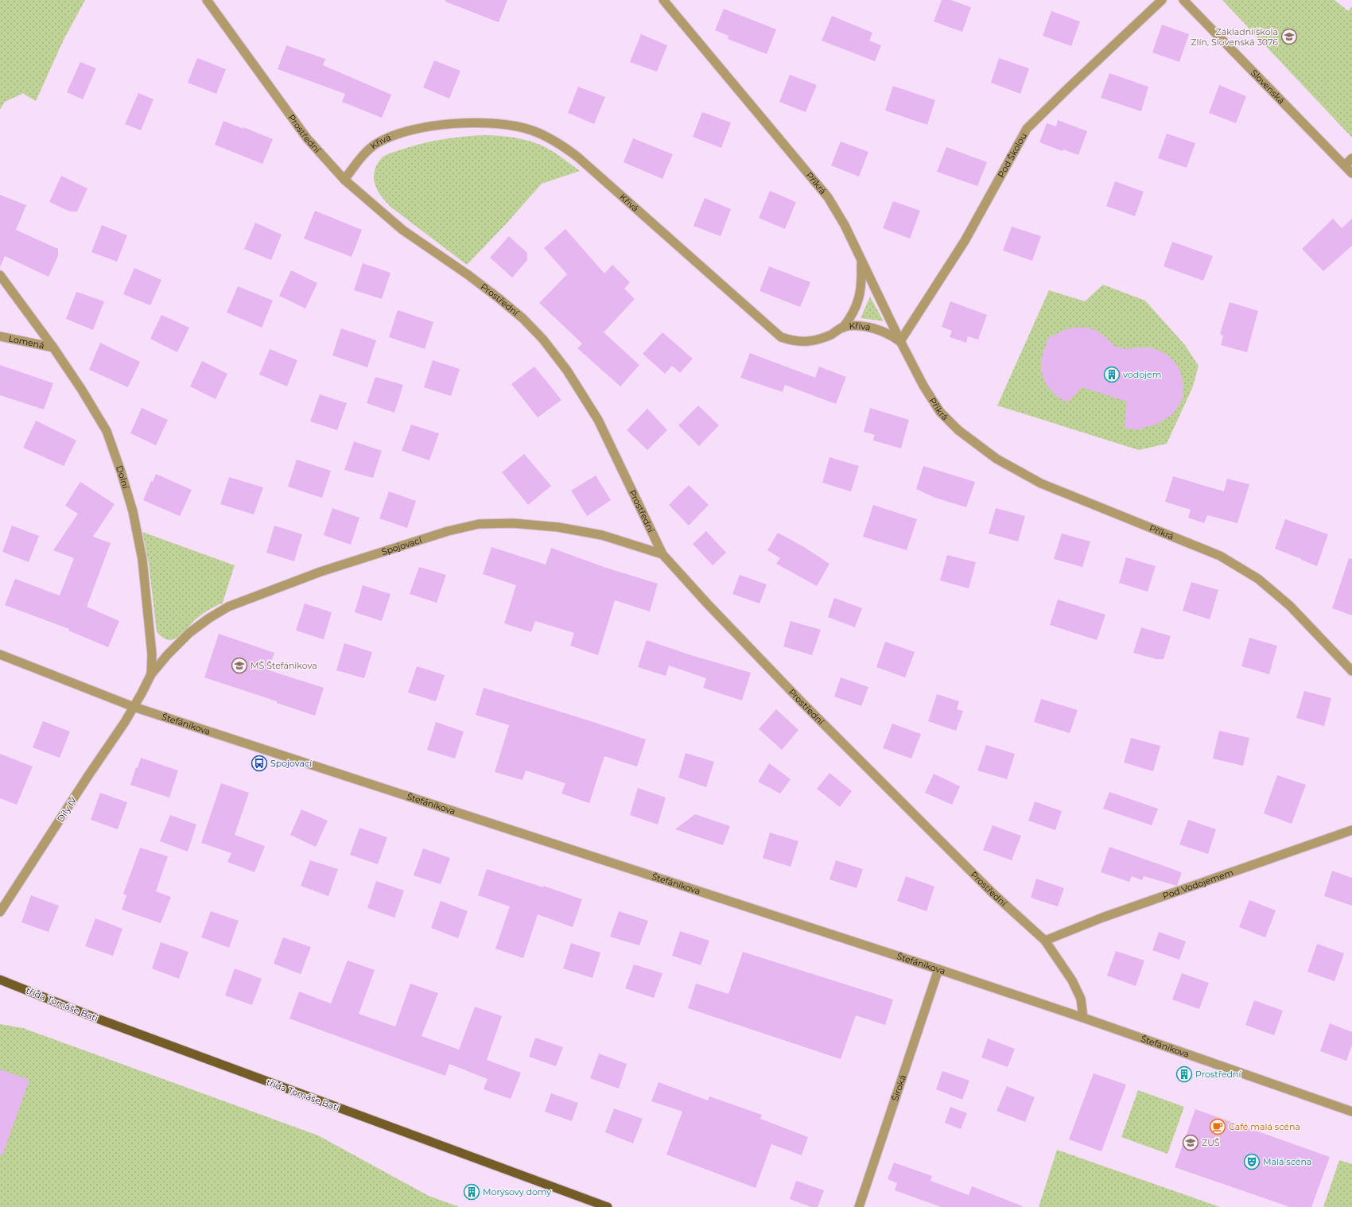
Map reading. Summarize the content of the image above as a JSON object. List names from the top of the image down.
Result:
{
  "streets": {
    "main road": ["třída Tomáše Bati"],
    "street": [
      "Slovenská",
      "Prostřední",
      "Křivá",
      "Pod Školou",
      "Příkrá",
      "Lomená",
      "Dolní",
      "Spojovací",
      "Štefánikova",
      "Díly IV",
      "Pod Vodojemem",
      "Široká"
    ]
  },
  "crossings": [
    ["Prostřední", "Křivá"],
    ["Prostřední", "Spojovací"],
    ["Prostřední", "Štefánikova"],
    ["Prostřední", "Pod Vodojemem"],
    ["Křivá", "Pod Školou"],
    ["Křivá", "Příkrá"],
    ["Pod Školou", "Příkrá"],
    ["Lomená", "Dolní"],
    ["Dolní", "Spojovací"],
    ["Dolní", "Štefánikova"],
    ["Dolní", "Díly IV"],
    ["Štefánikova", "Díly IV"],
    ["Štefánikova", "Široká"]
  ],
  "places": {
    "school or university": ["Základní škola Zlín, Slovenská 3076", "MŠ Štefánikova", "ZUŠ"],
    "building": ["vodojem", "Prostřední", "Morýsovy domy"],
    "bus stop": ["Spojovací"],
    "cafe": ["Café malá scéna"],
    "theatre": ["Malá scéna"]
  }
}
